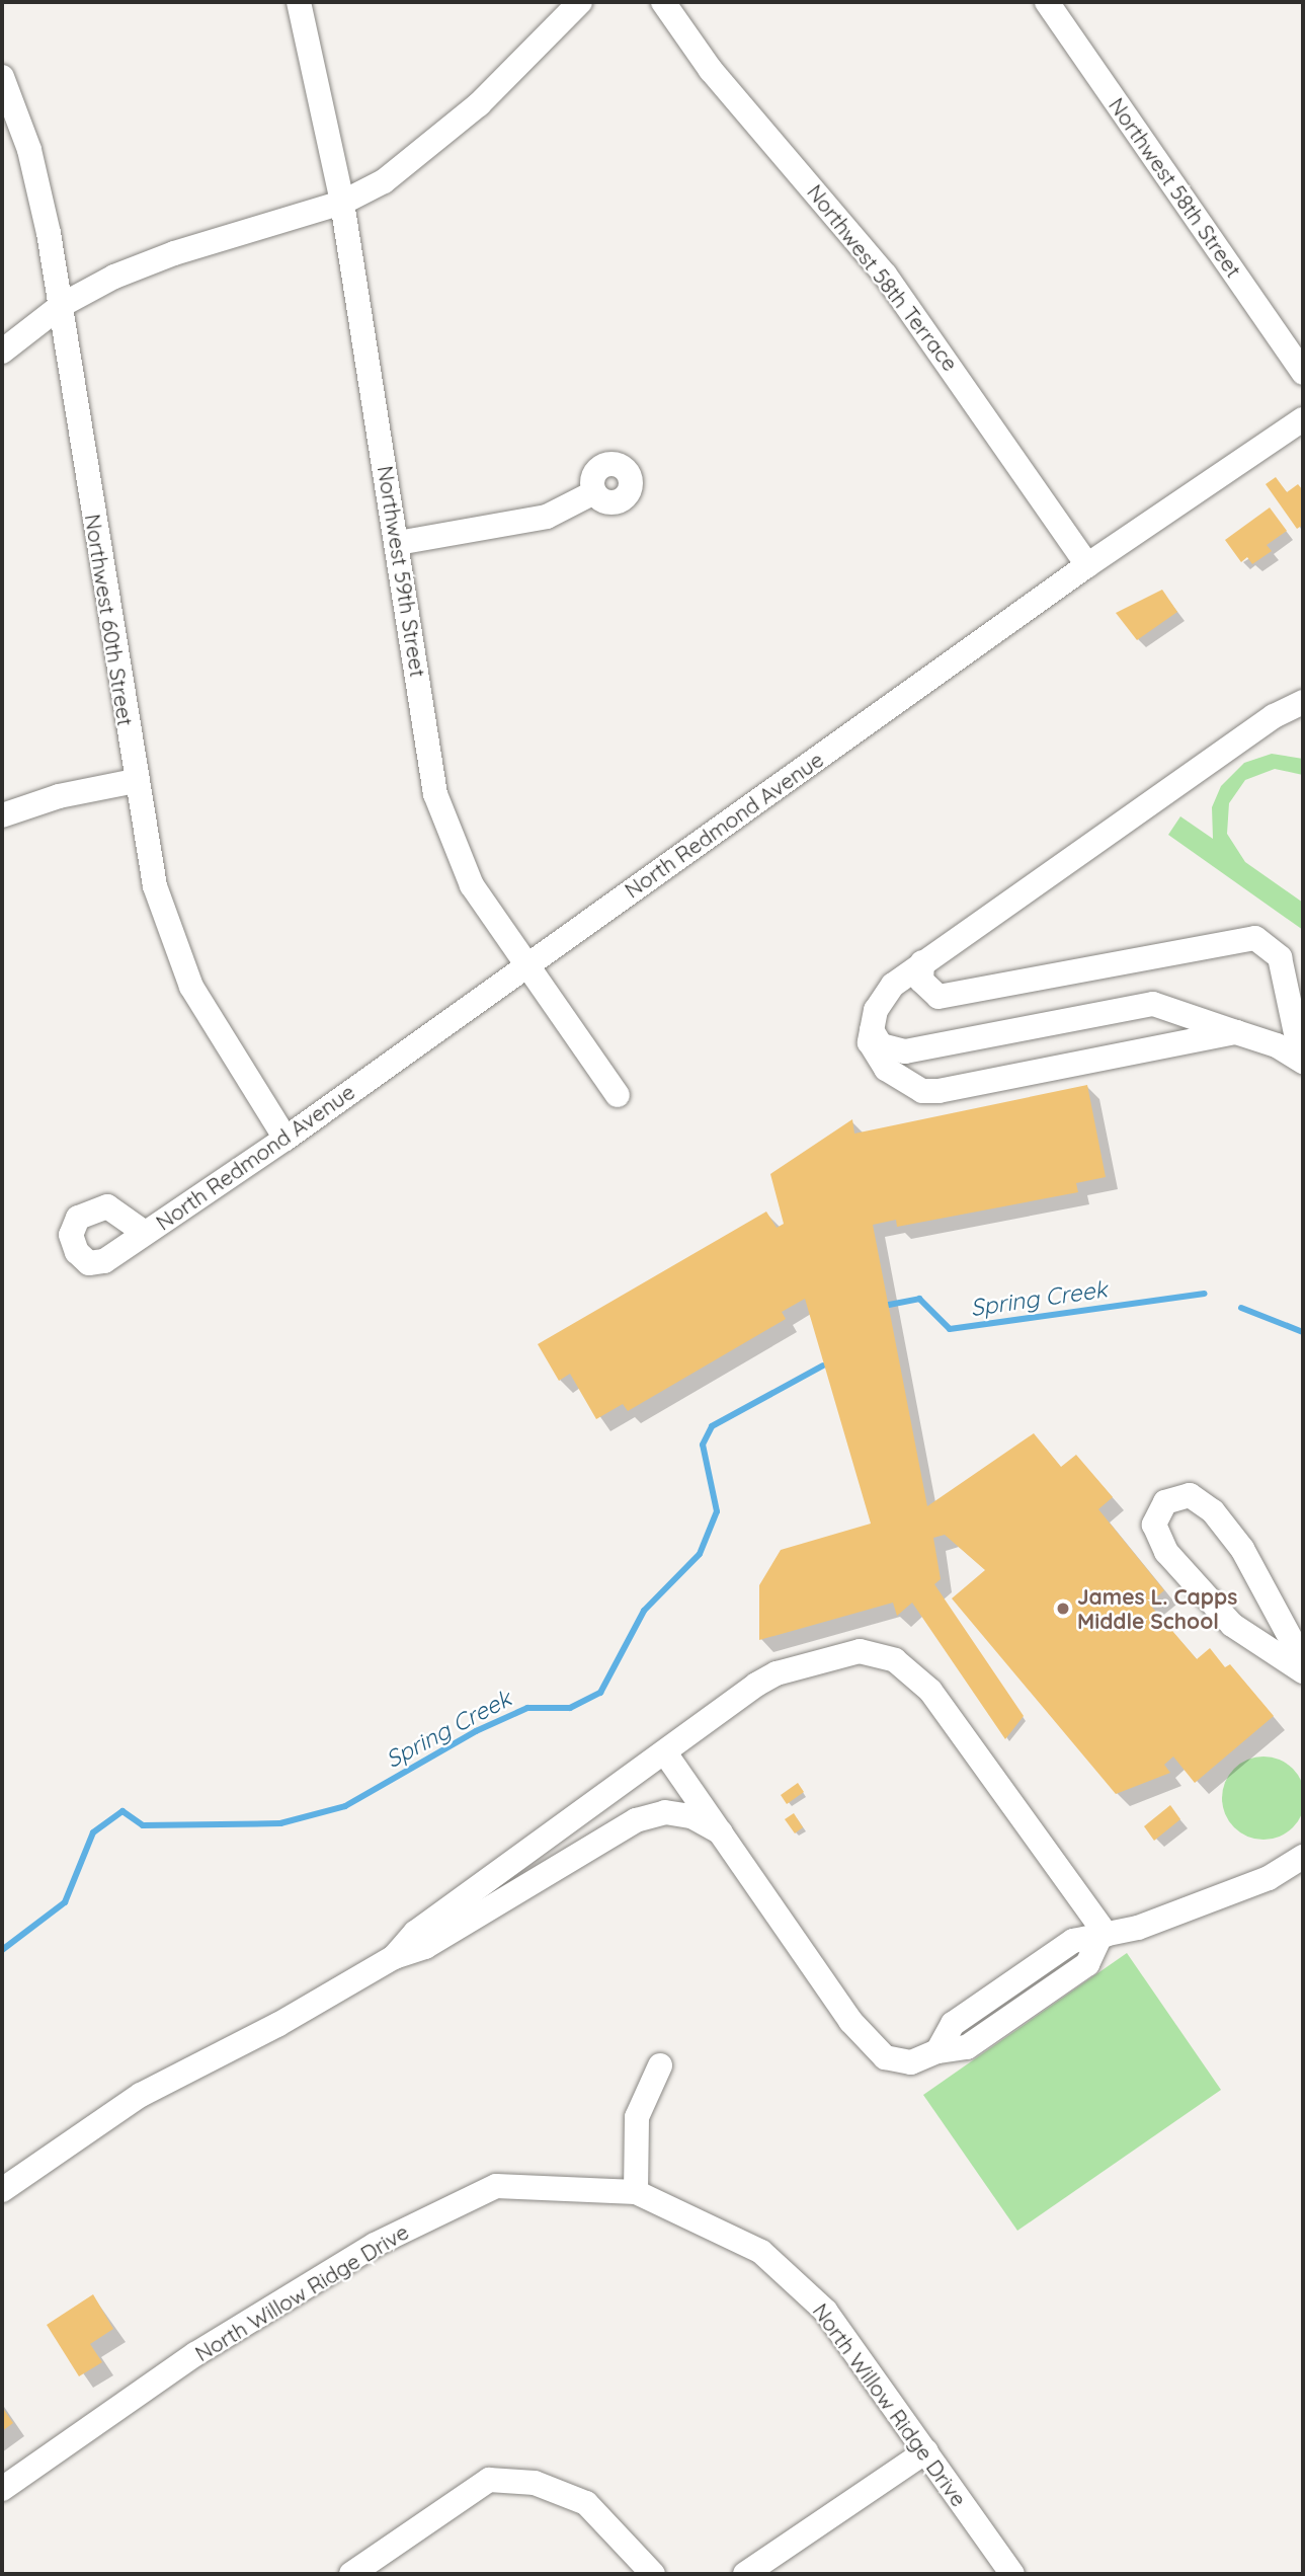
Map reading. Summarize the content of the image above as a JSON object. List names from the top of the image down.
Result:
{
  "streets": {
    "street": [
      "Northwest 58th Street",
      "Northwest 58th Terrace",
      "Northwest 59th Street",
      "Northwest 60th Street",
      "North Redmond Avenue",
      "North Willow Ridge Drive"
    ]
  },
  "crossings": [
    ["Northwest 58th Terrace", "North Redmond Avenue"],
    ["Northwest 59th Street", "North Redmond Avenue"],
    ["Northwest 60th Street", "North Redmond Avenue"]
  ],
  "water": ["Spring Creek"],
  "places": ["James L. Capps Middle School"]
}
